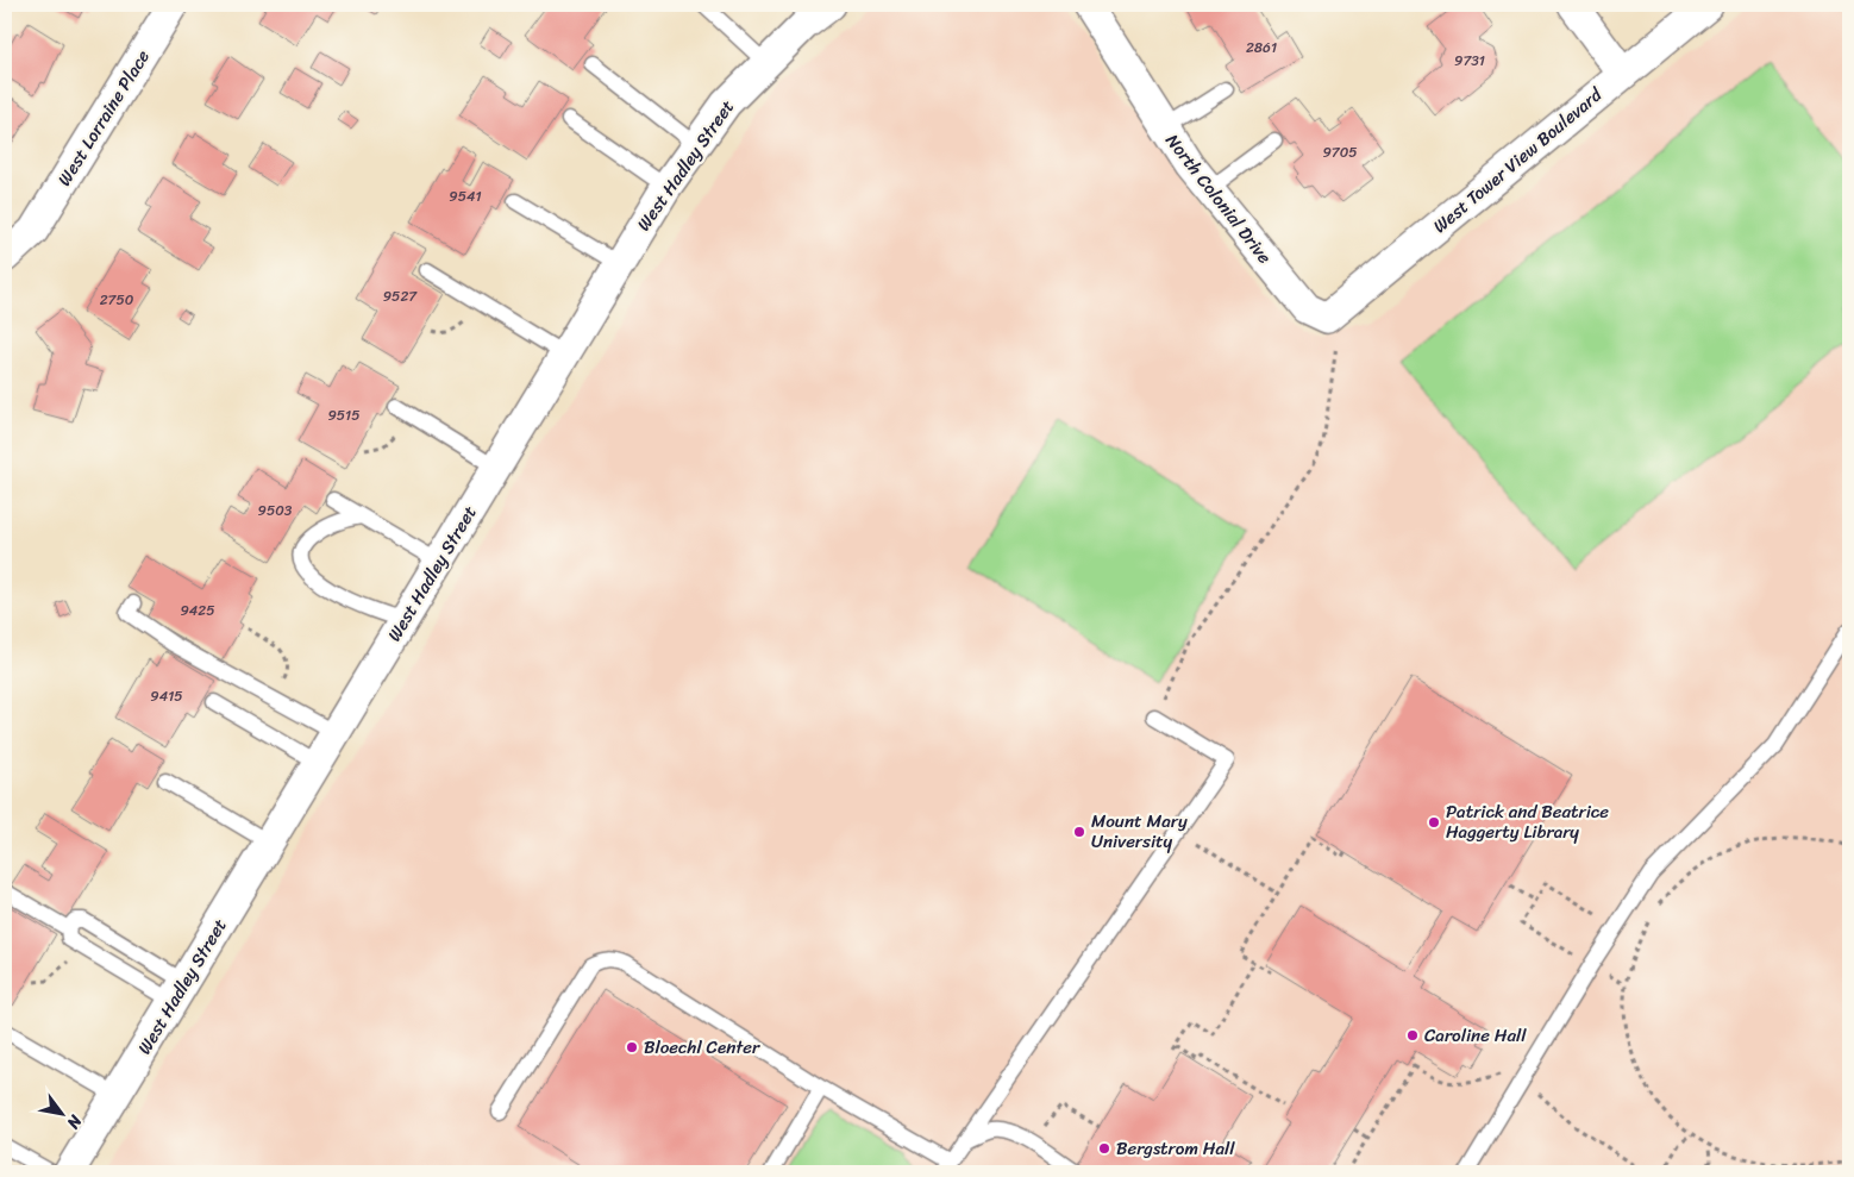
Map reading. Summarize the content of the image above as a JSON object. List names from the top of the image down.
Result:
{
  "streets": {
    "street": [
      "West Lorraine Place",
      "West Tower View Boulevard",
      "West Hadley Street",
      "North Colonial Drive"
    ]
  },
  "crossings": [
    ["West Tower View Boulevard", "North Colonial Drive"]
  ],
  "places": [
    "Patrick and Beatrice Haggerty Library",
    "Mount Mary University",
    "Caroline Hall",
    "Bloechl Center",
    "Bergstrom Hall"
  ],
  "house_numbers": [
    "2861",
    "9731",
    "9705",
    "9541",
    "9527",
    "2750",
    "9515",
    "9503",
    "9425",
    "9415"
  ],
  "north": "bottom right"
}
